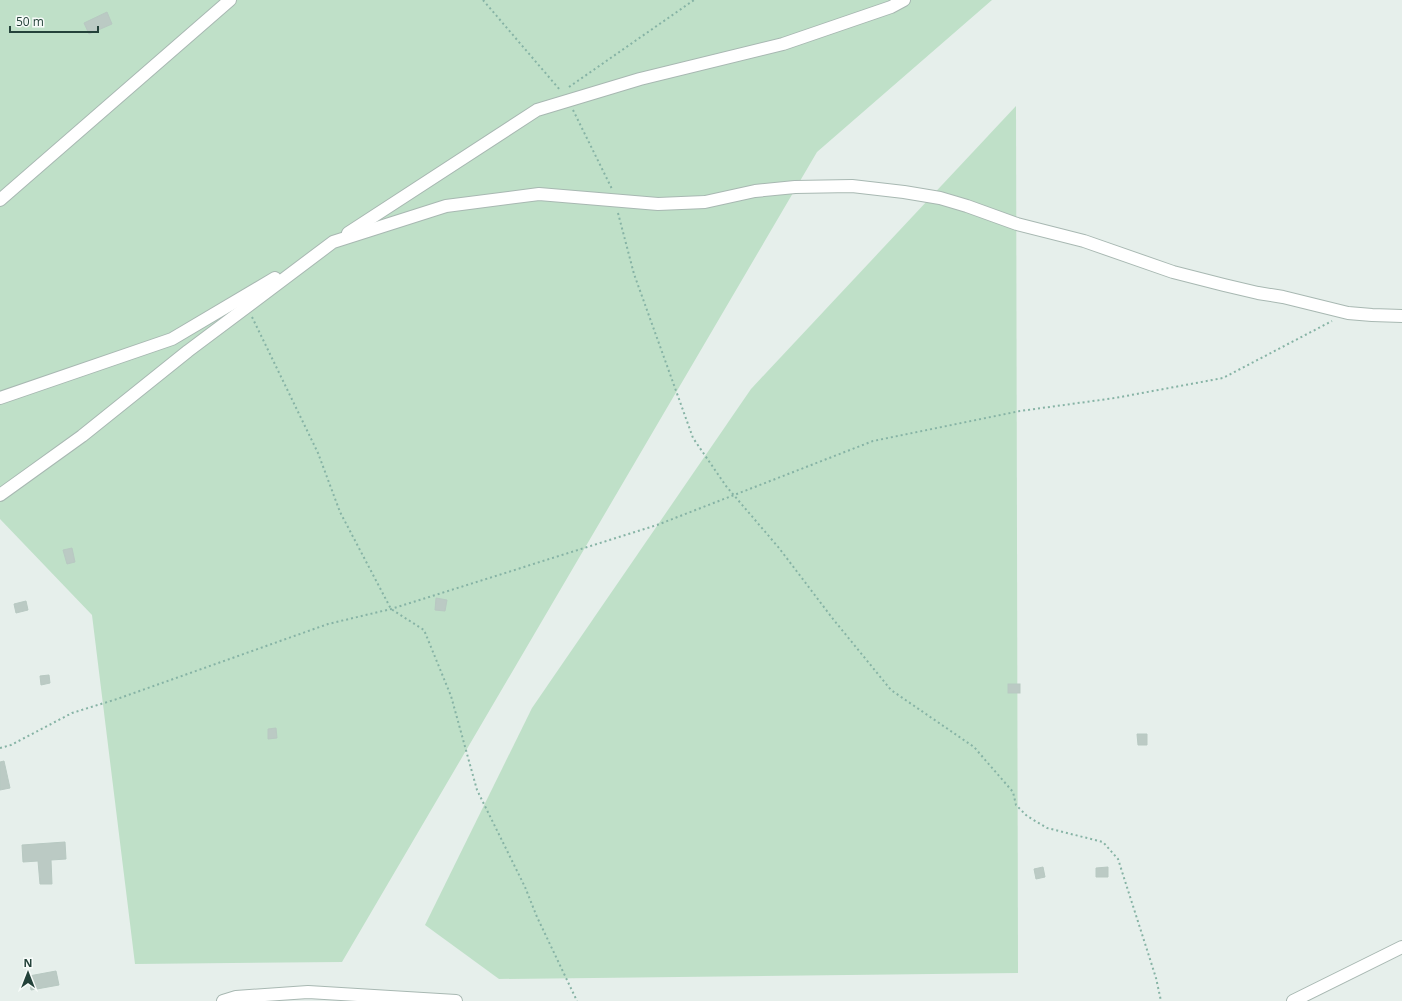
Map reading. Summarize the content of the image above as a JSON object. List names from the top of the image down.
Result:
{
  "scale_bar": "50 m",
  "north": "top"
}
